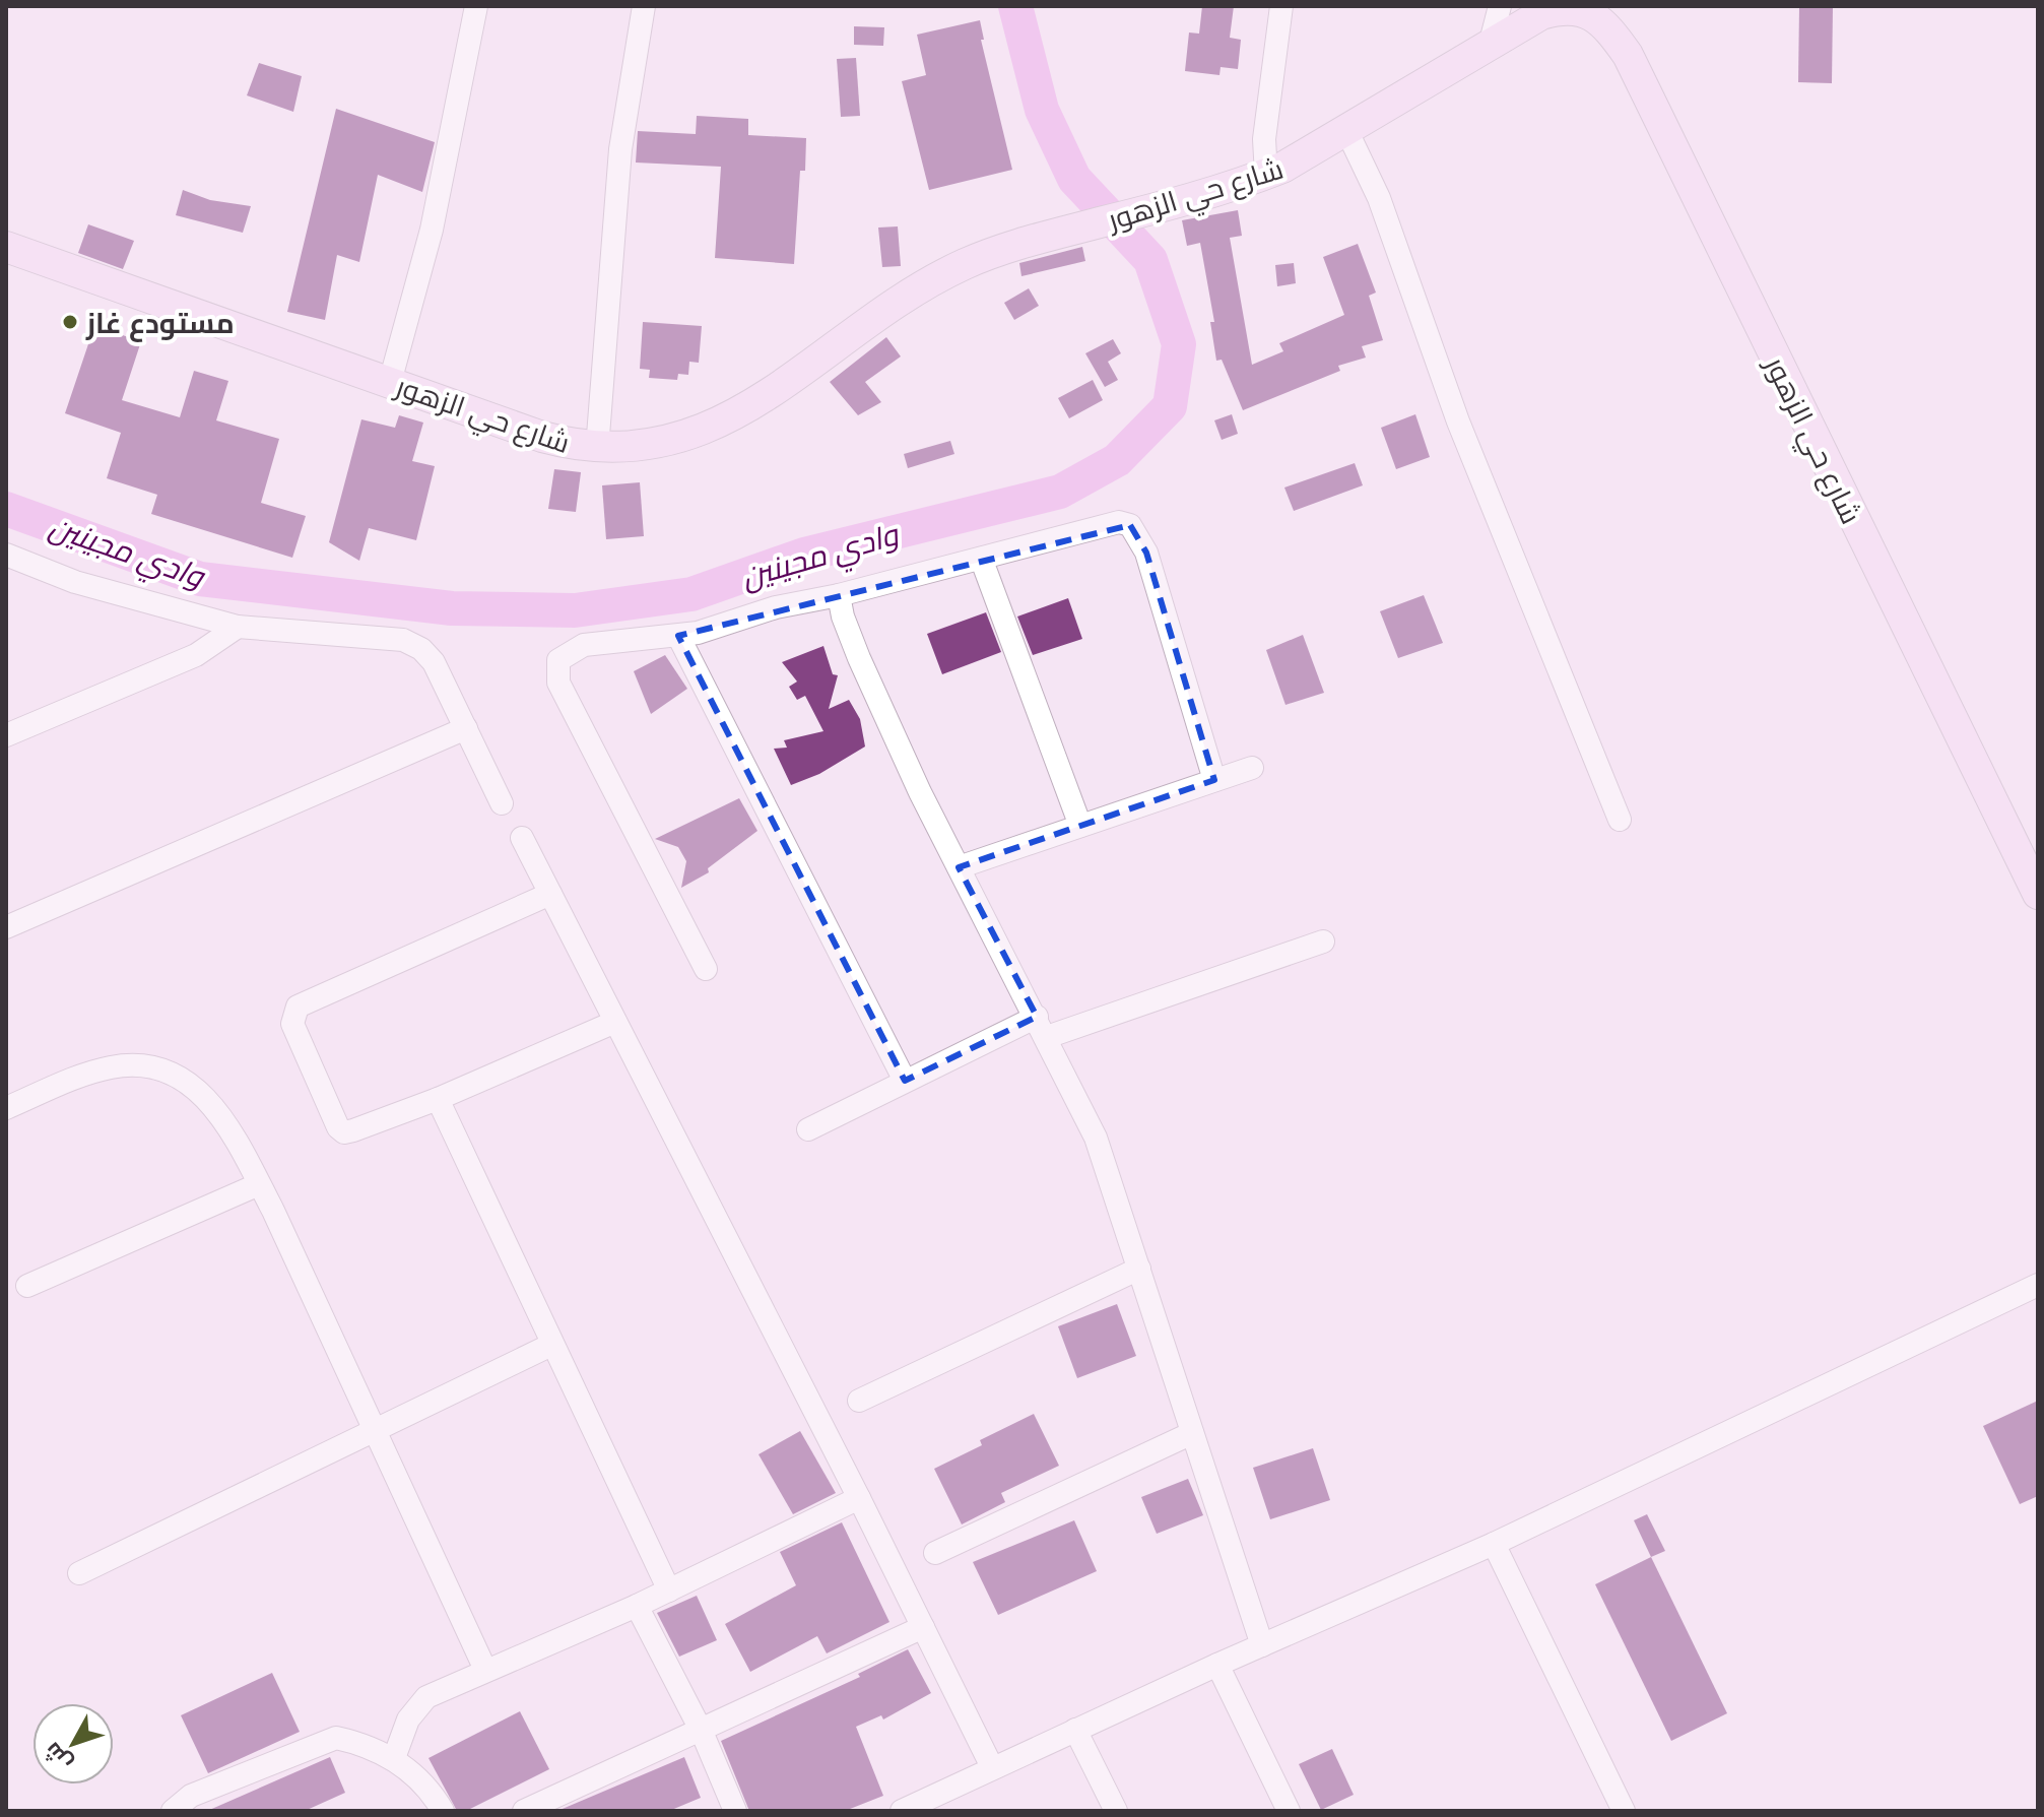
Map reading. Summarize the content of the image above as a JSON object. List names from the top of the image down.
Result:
{
  "streets": {
    "street": ["شارع حي الزهور"]
  },
  "water": ["وادي مجينين"],
  "places": ["مستودع غاز"],
  "north": "bottom left"
}
